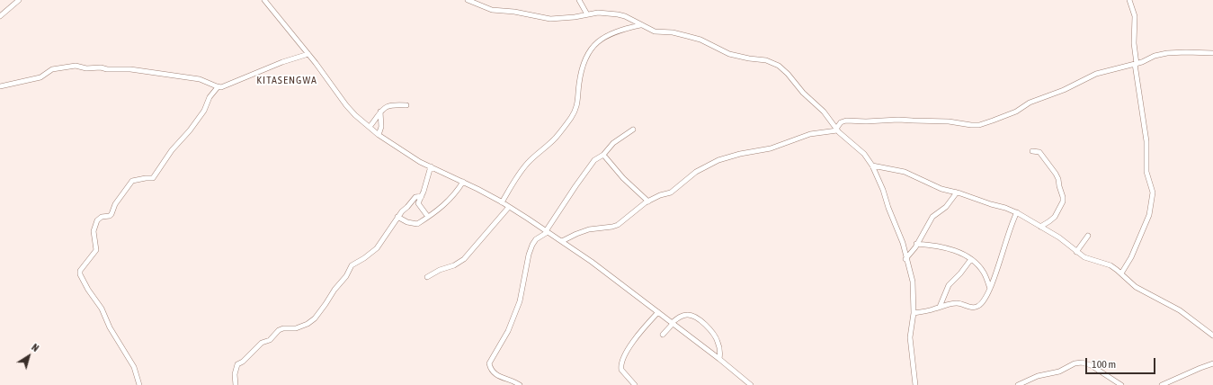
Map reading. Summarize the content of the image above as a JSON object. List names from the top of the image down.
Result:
{
  "districts": ["KITASENGWA"],
  "scale_bar": "100 m",
  "north": "top right"
}
